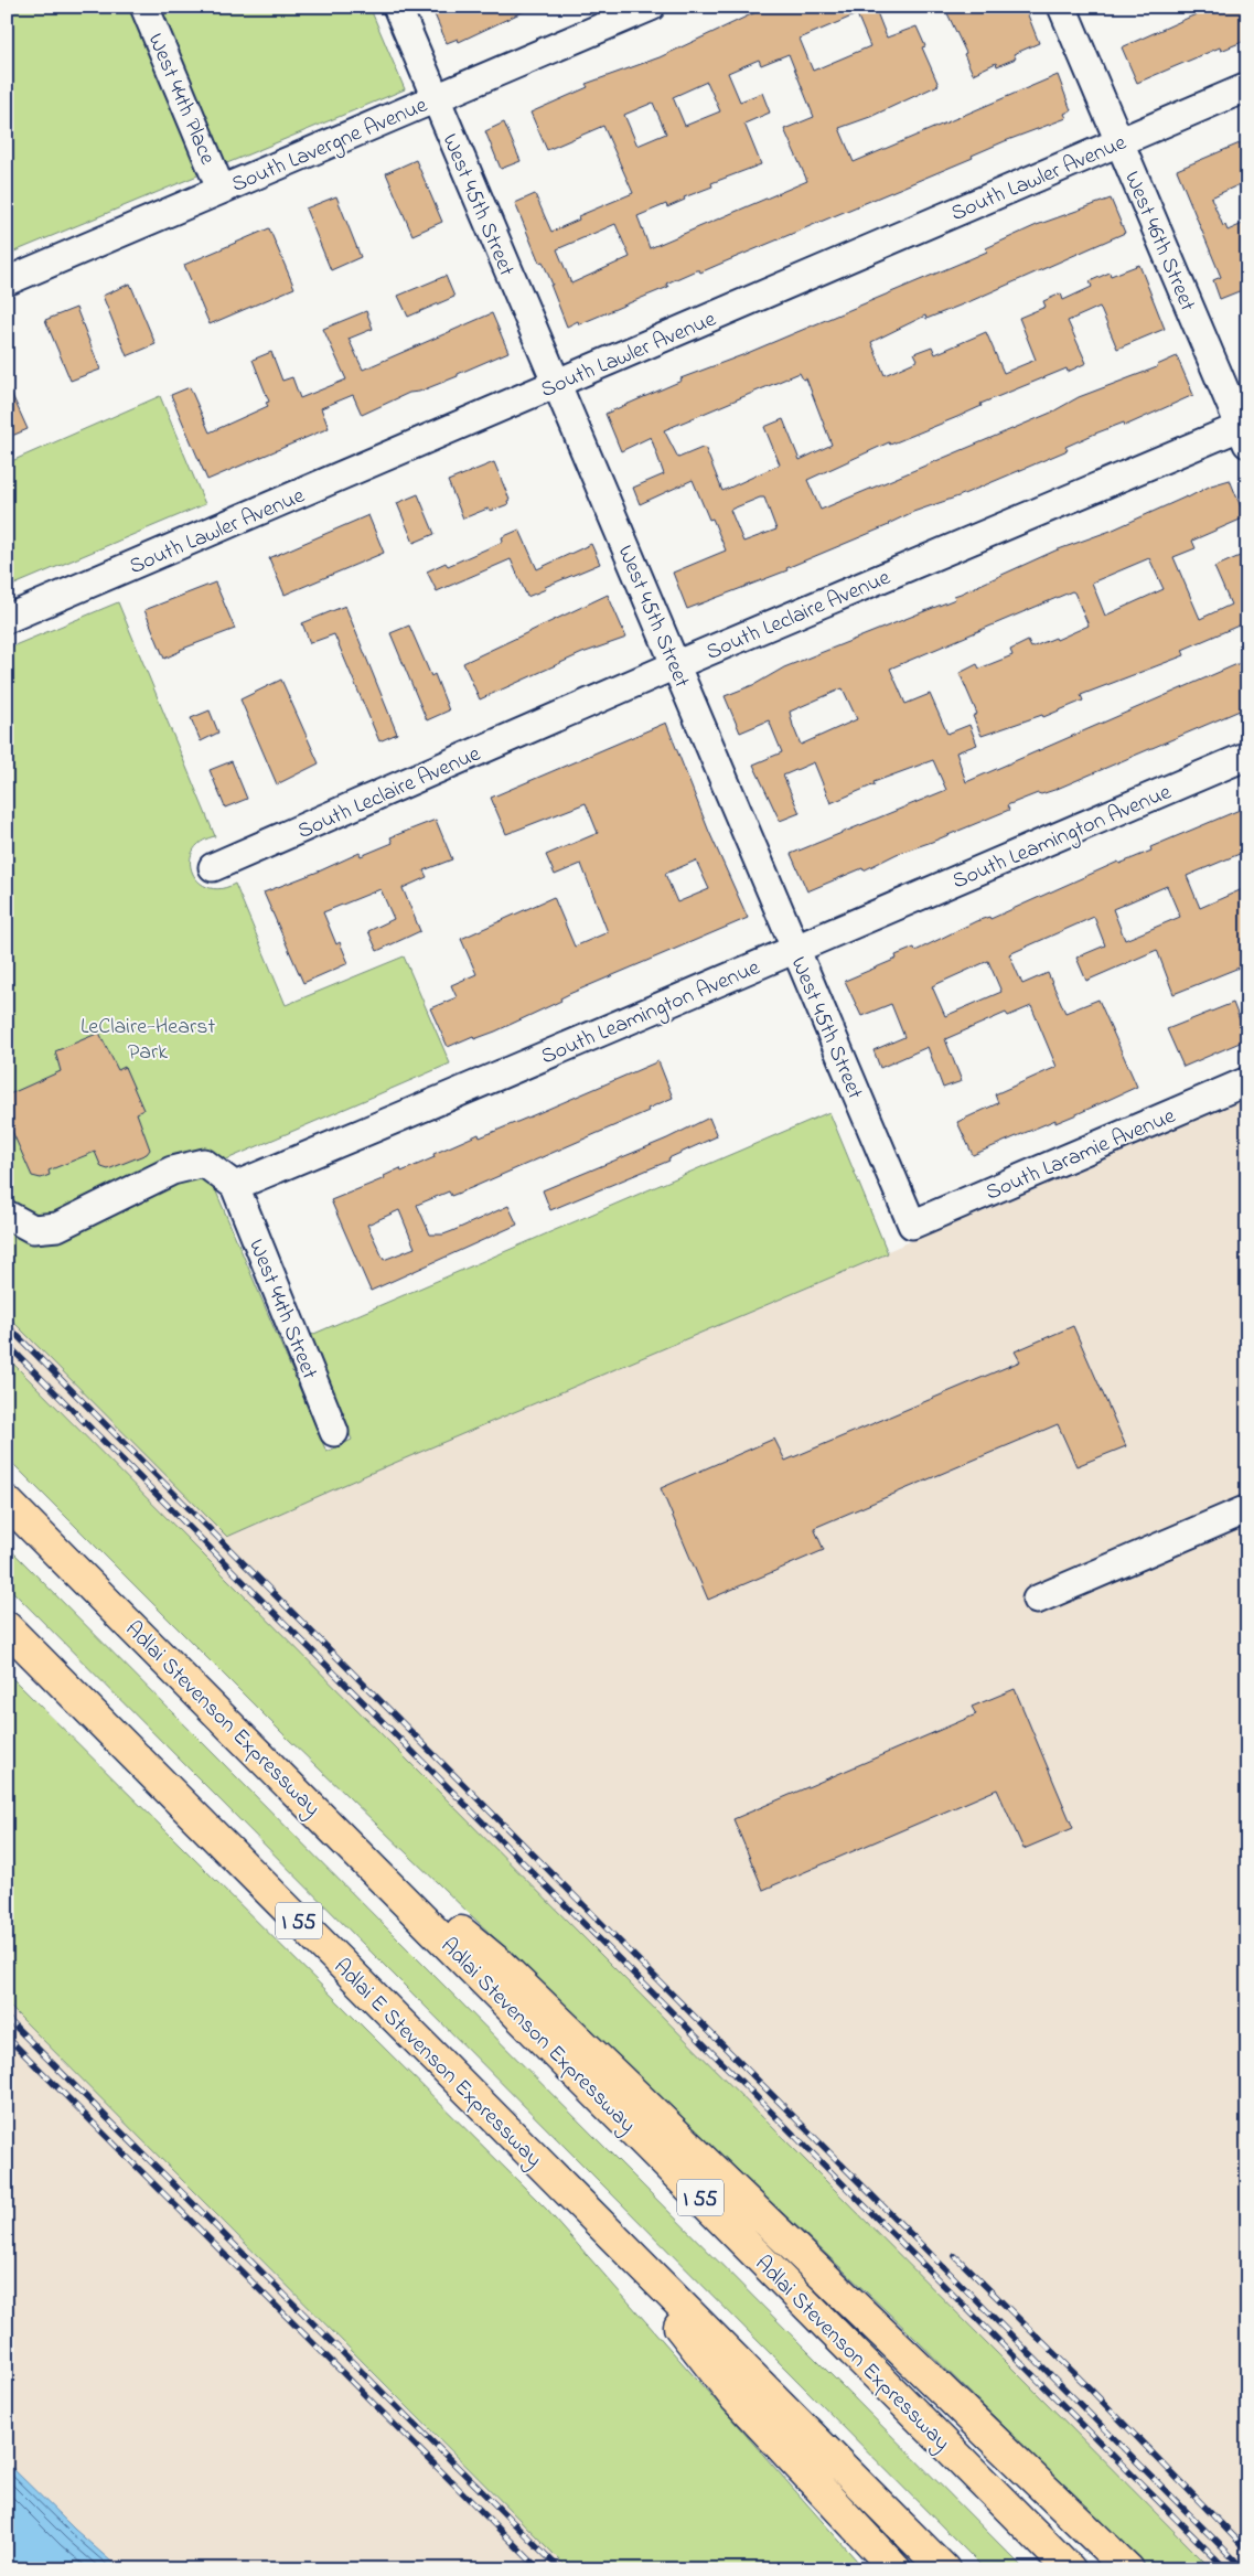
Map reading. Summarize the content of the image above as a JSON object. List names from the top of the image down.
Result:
{
  "streets": {
    "highway": ["Adlai Stevenson Expressway", "I 55", "Adlai E Stevenson Expressway"],
    "street": [
      "West 44th Place",
      "South Lavergne Avenue",
      "South Lawler Avenue",
      "West 45th Street",
      "West 46th Street",
      "South Leclaire Avenue",
      "South Leamington Avenue",
      "South Laramie Avenue",
      "West 44th Street"
    ]
  },
  "crossings": [
    ["West 44th Place", "South Lavergne Avenue"],
    ["South Lavergne Avenue", "West 45th Street"],
    ["South Lawler Avenue", "West 45th Street"],
    ["South Lawler Avenue", "West 46th Street"],
    ["West 45th Street", "South Leclaire Avenue"],
    ["West 45th Street", "South Leamington Avenue"],
    ["West 45th Street", "South Laramie Avenue"],
    ["West 46th Street", "South Leclaire Avenue"],
    ["South Leamington Avenue", "West 44th Street"],
    ["I 55", "Adlai E Stevenson Expressway"]
  ],
  "parks": ["LeClaire-Hearst Park"]
}
